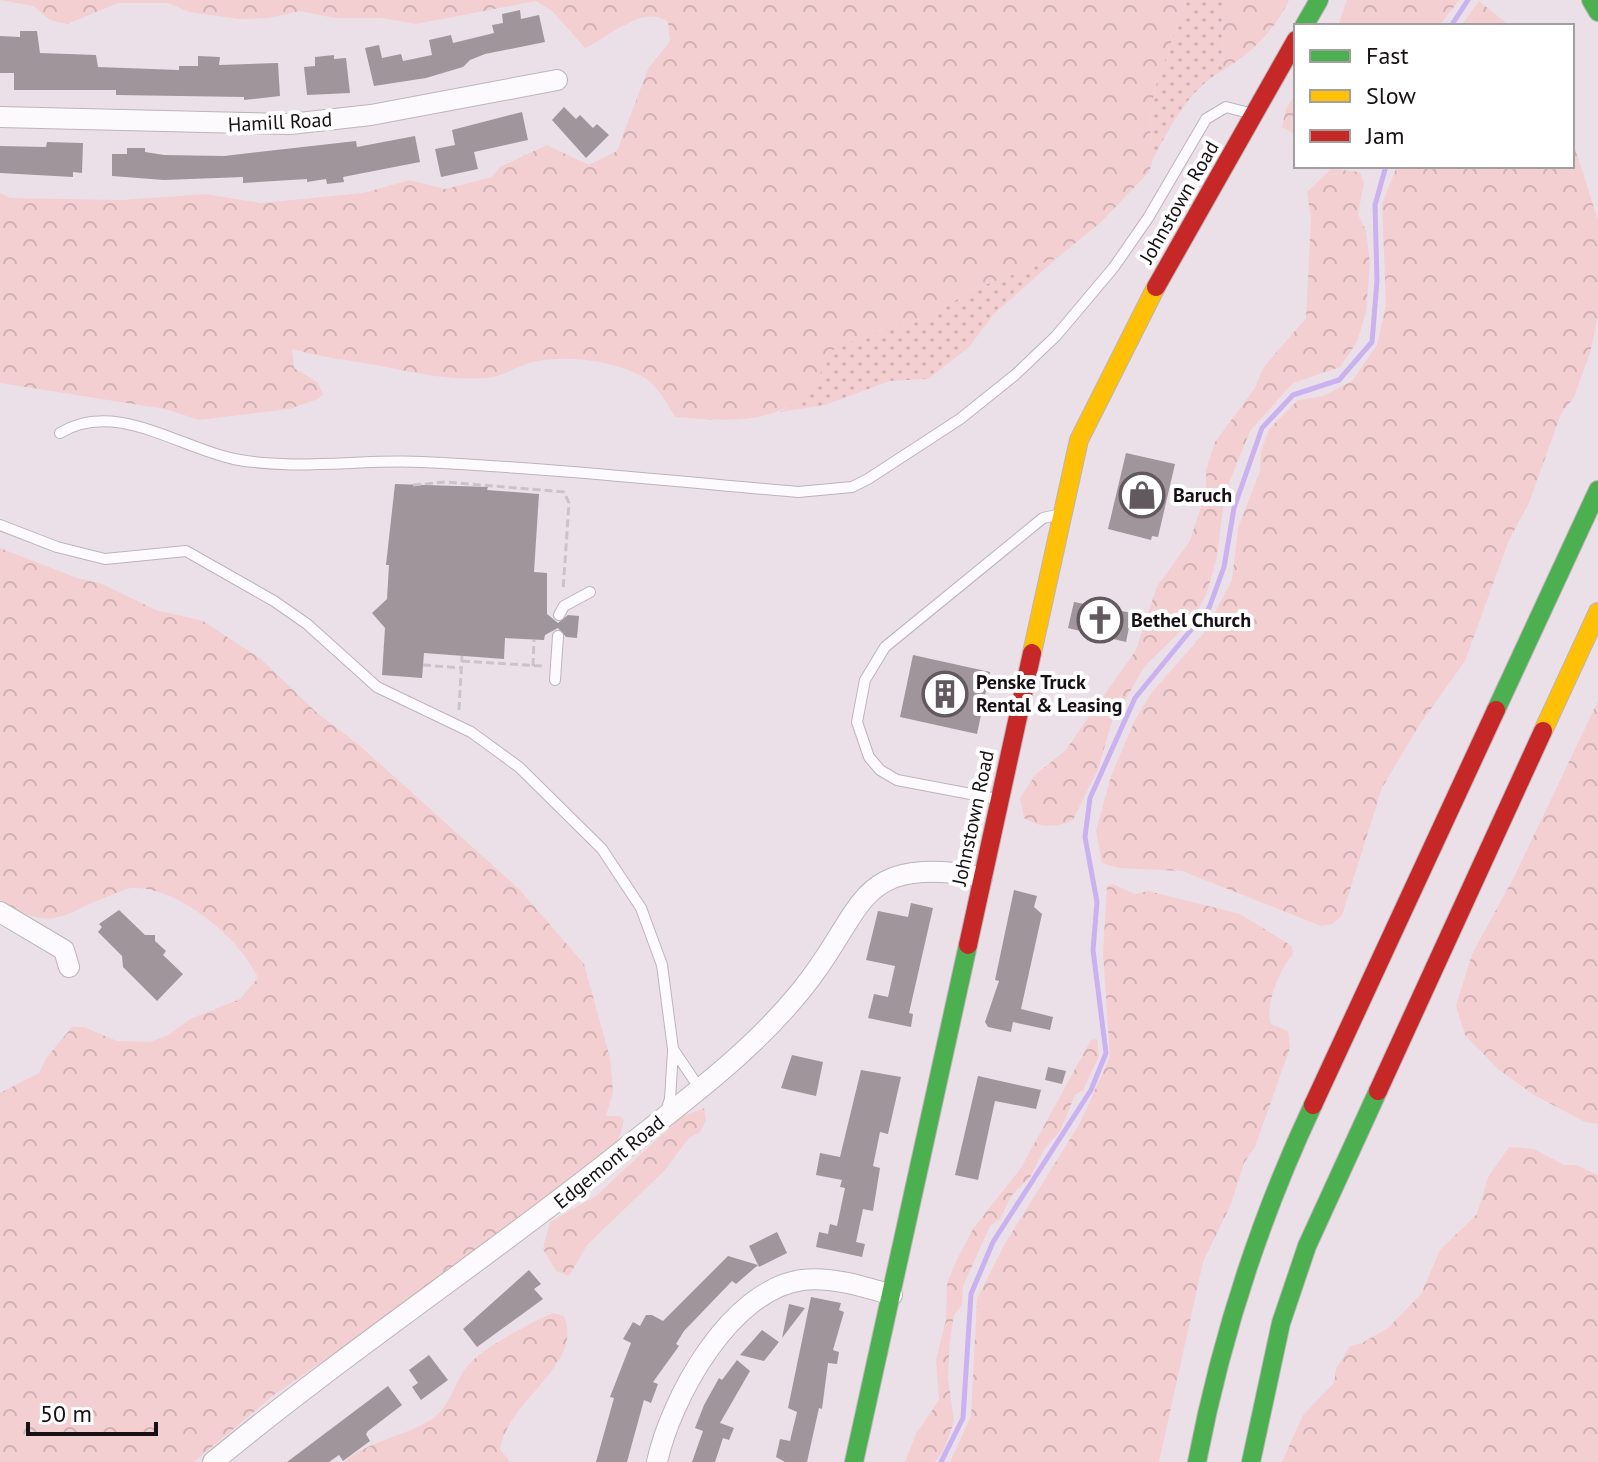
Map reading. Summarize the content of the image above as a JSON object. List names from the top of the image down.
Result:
{
  "streets": {
    "main road": ["Johnstown Road"],
    "street": ["Hamill Road", "Edgemont Road"]
  },
  "crossings": [
    ["Johnstown Road", "Edgemont Road"]
  ],
  "places": {
    "shop": ["Baruch"],
    "church": ["Bethel Church"],
    "building": ["Penske Truck Rental & Leasing"]
  },
  "legend": ["Fast", "Slow", "Jam"],
  "scale_bar": "50 m"
}
